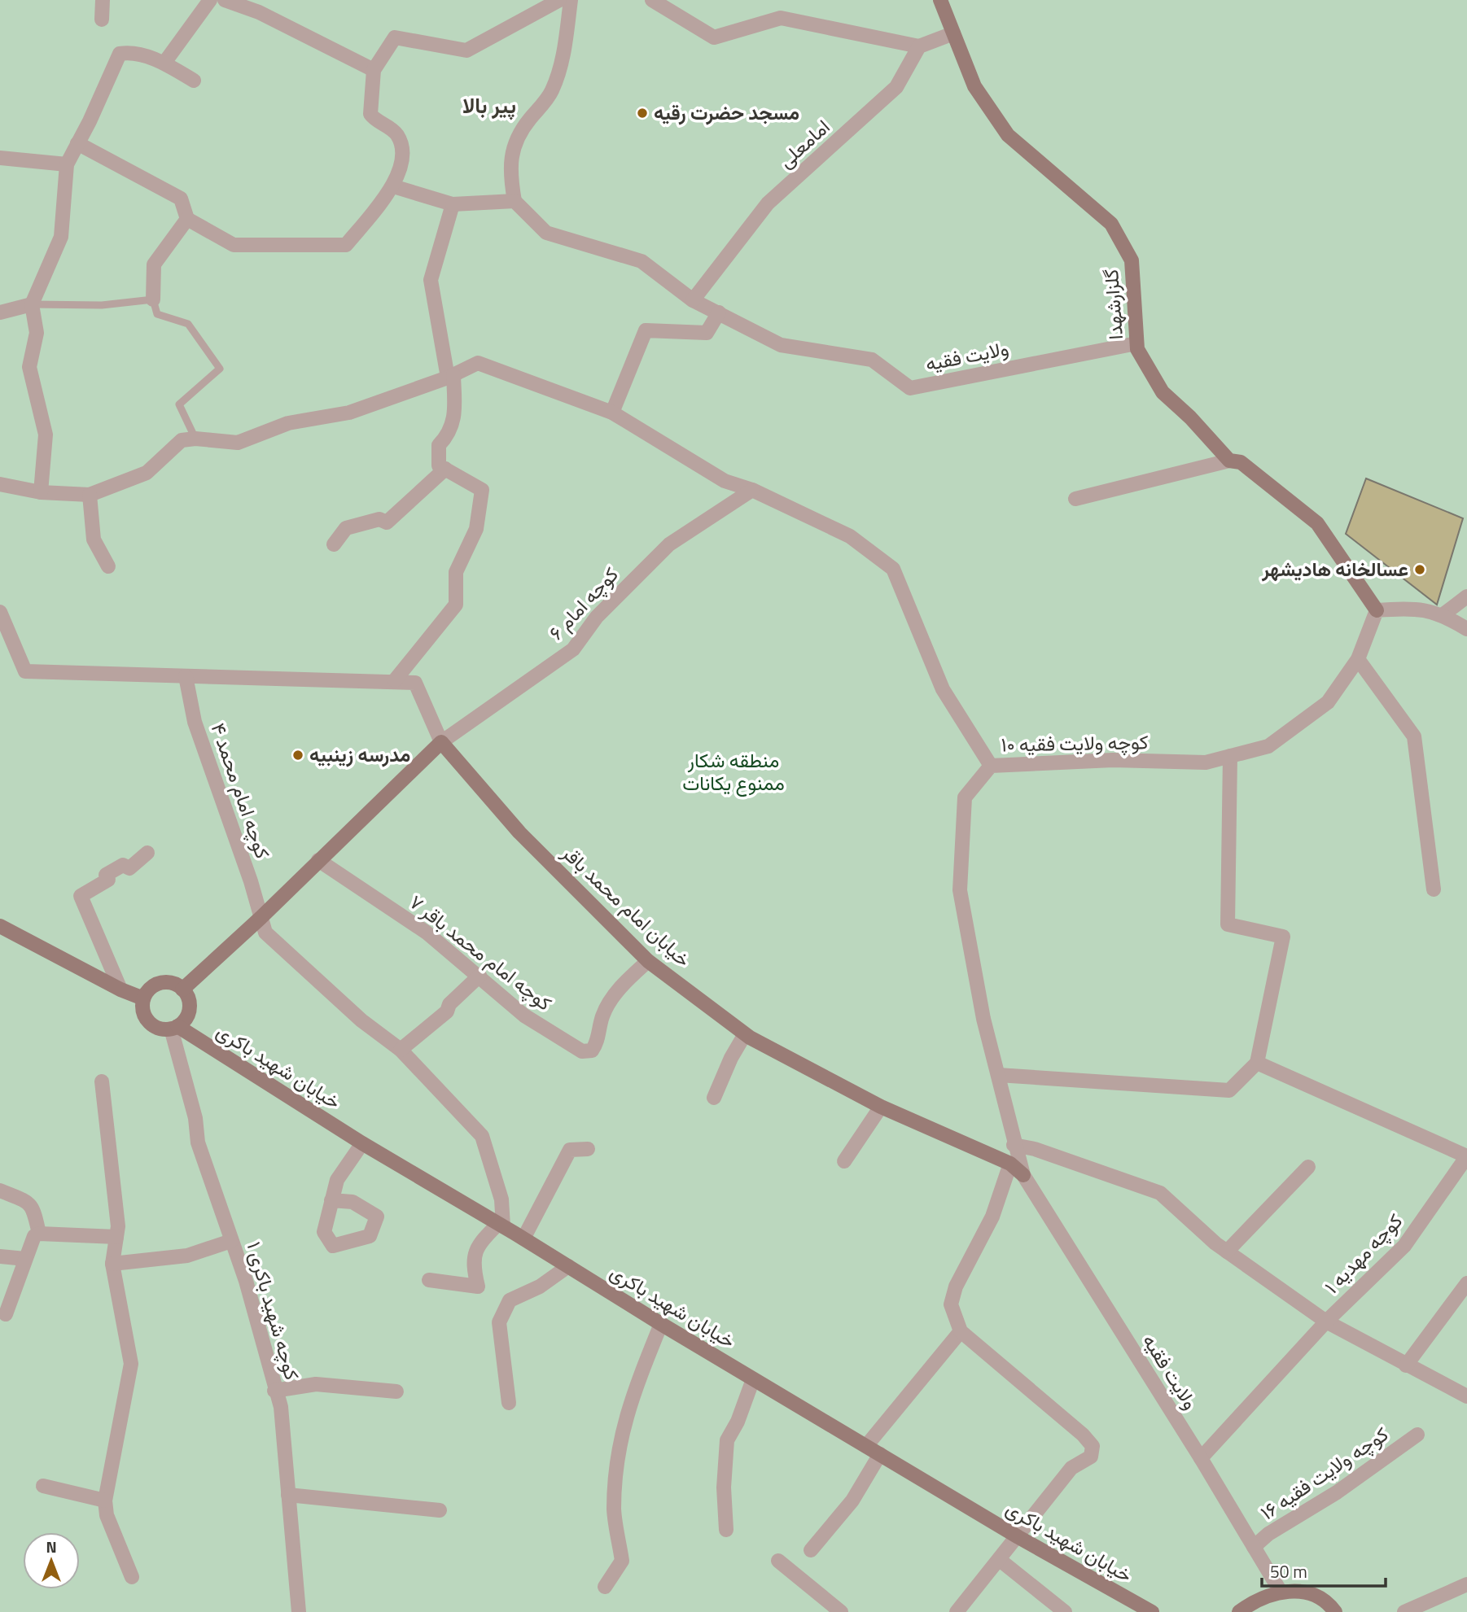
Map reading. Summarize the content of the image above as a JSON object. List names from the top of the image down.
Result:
{
  "streets": {
    "main road": ["گلزارشهدا", "خیابان امام محمد باقر", "خیابان شهید باکری"],
    "street": [
      "امامعلی",
      "ولایت فقیه",
      "کوچه امام ۶",
      "کوچه ولایت فقیه ۱۰",
      "کوچه امام محمد ۴",
      "کوچه امام محمد باقر ۷",
      "کوچه مهدیه ۱",
      "کوچه شهید باکری ۱",
      "کوچه ولایت فقیه ۱۶"
    ]
  },
  "crossings": [
    ["امامعلی", "ولایت فقیه"],
    ["گلزارشهدا", "ولایت فقیه"],
    ["گلزارشهدا", "کوچه ولایت فقیه ۱۰"],
    ["ولایت فقیه", "کوچه ولایت فقیه ۱۰"],
    ["ولایت فقیه", "خیابان امام محمد باقر"],
    ["ولایت فقیه", "کوچه مهدیه ۱"],
    ["ولایت فقیه", "کوچه ولایت فقیه ۱۶"],
    ["کوچه امام ۶", "خیابان امام محمد باقر"],
    ["کوچه ولایت فقیه ۱۰", "خیابان امام محمد باقر"],
    ["کوچه امام محمد ۴", "خیابان شهید باکری"],
    ["خیابان امام محمد باقر", "کوچه امام محمد باقر ۷"],
    ["خیابان شهید باکری", "کوچه شهید باکری ۱"]
  ],
  "districts": ["پیر بالا"],
  "parks": ["منطقه شکار ممنوع یکانات"],
  "places": ["مسجد حضرت رقیه", "عسالخانه هادیشهر", "مدرسه زینبیه"],
  "scale_bar": "50 m",
  "north": "top"
}
